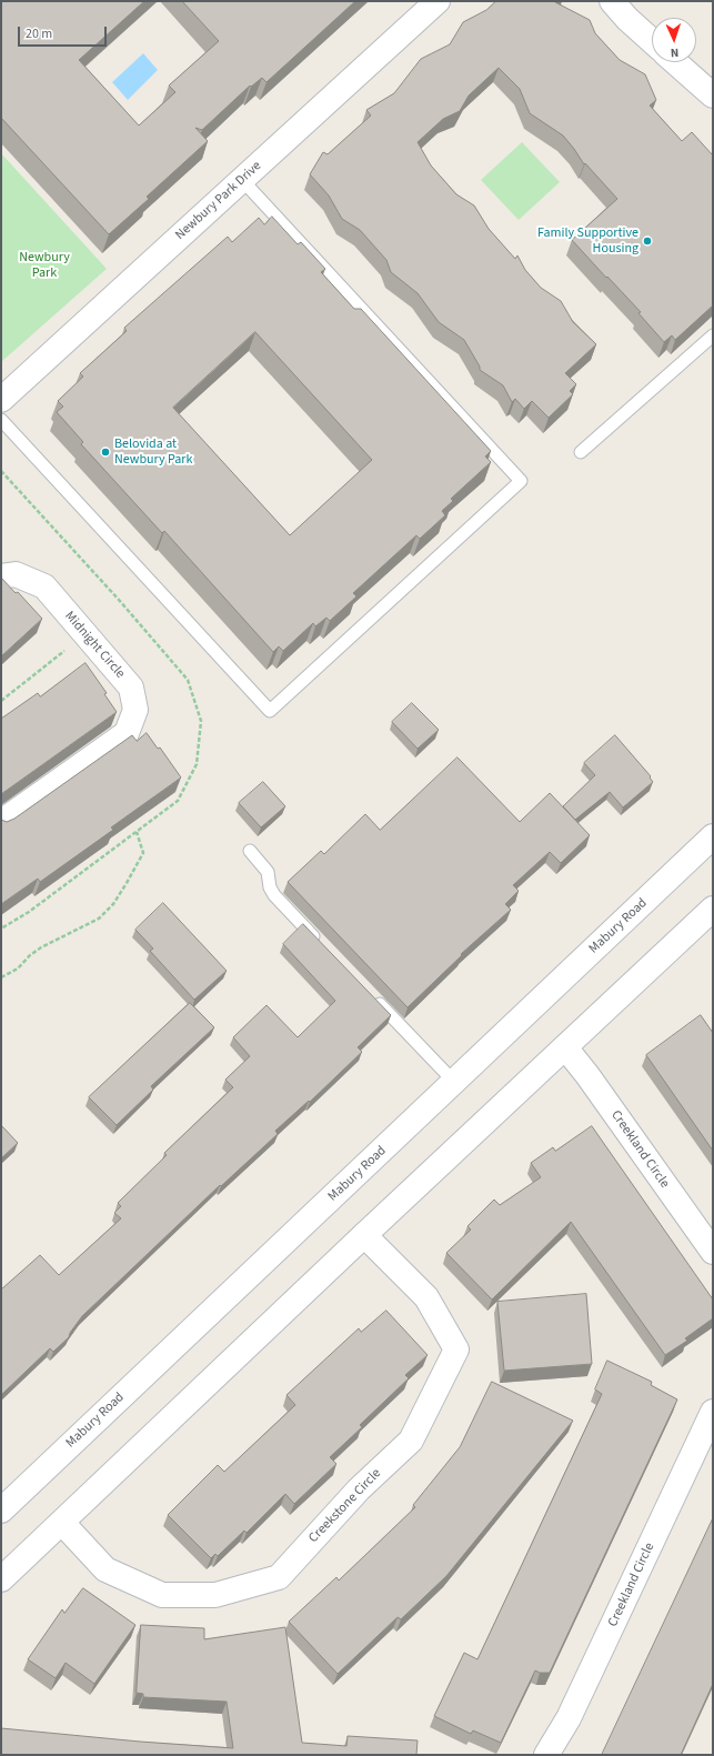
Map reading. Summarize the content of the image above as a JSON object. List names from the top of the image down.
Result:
{
  "streets": {
    "street": [
      "Newbury Park Drive",
      "Midnight Circle",
      "Mabury Road",
      "Creekland Circle",
      "Creekstone Circle"
    ]
  },
  "parks": ["Newbury Park"],
  "places": ["Family Supportive Housing", "Belovida at Newbury Park"],
  "scale_bar": "20 m",
  "north": "bottom"
}
